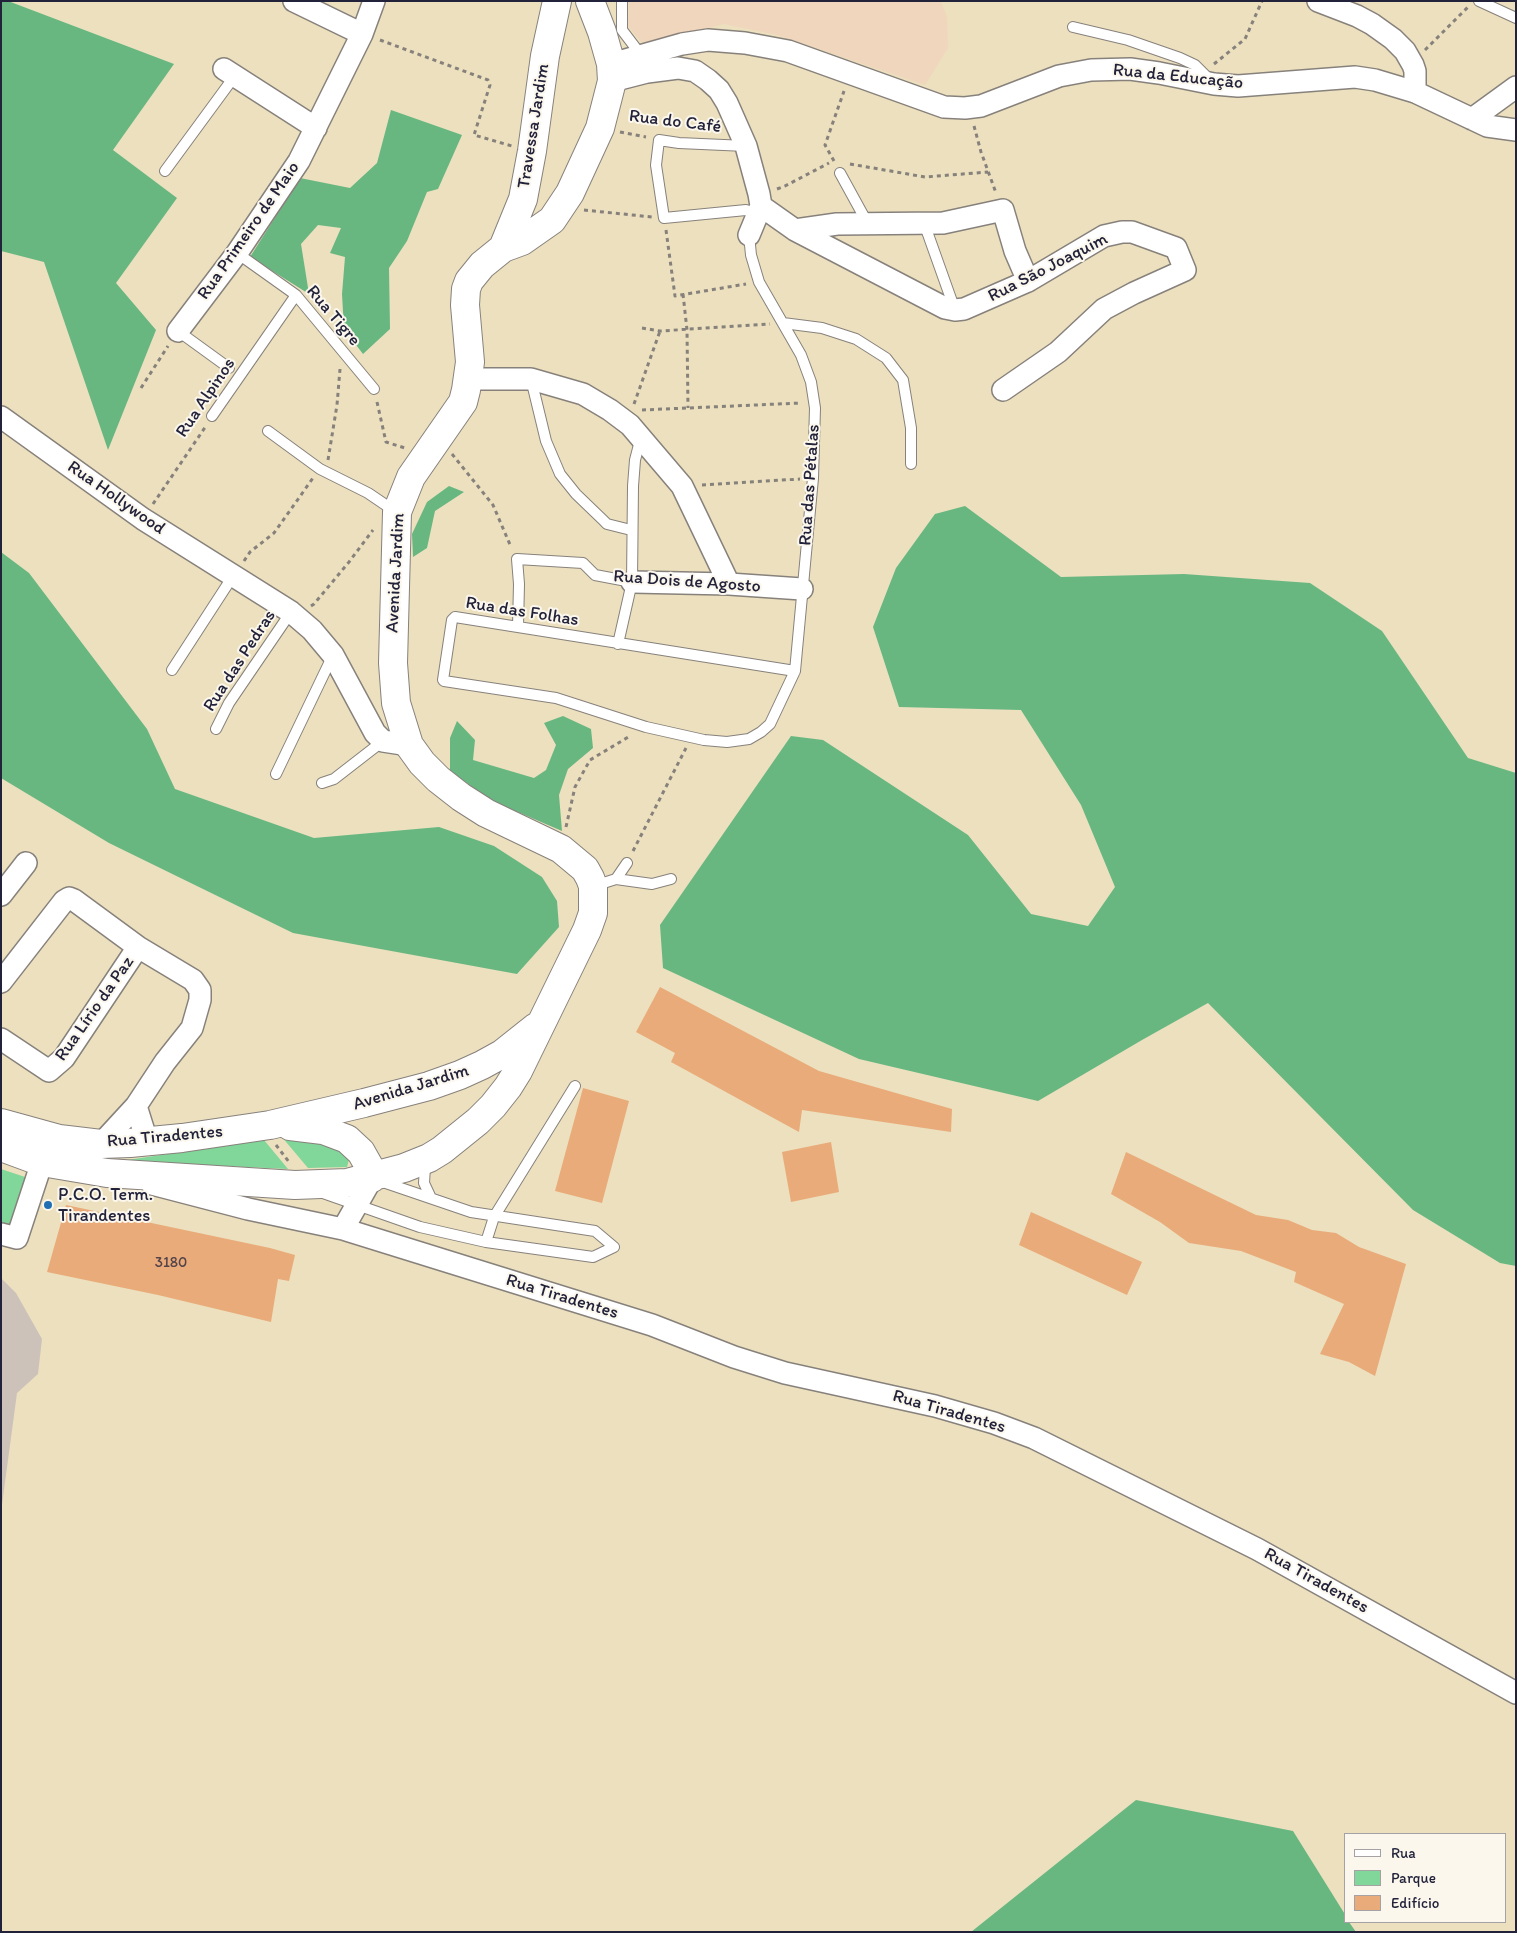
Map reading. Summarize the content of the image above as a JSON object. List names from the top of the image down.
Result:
{
  "streets": {
    "street": [
      "Rua da Educação",
      "Travessa Jardim",
      "Rua Primeiro de Maio",
      "Rua São Joaquim",
      "Rua das Pétalas",
      "Rua Hollywood",
      "Avenida Jardim",
      "Rua Dois de Agosto",
      "Rua Lírio da Paz",
      "Rua Tiradentes"
    ],
    "lane": [
      "Rua do Café",
      "Rua Tigre",
      "Rua Alpinos",
      "Rua das Folhas",
      "Rua das Pedras"
    ]
  },
  "crossings": [
    ["Travessa Jardim", "Avenida Jardim"],
    ["Rua Primeiro de Maio", "Rua Tigre"],
    ["Rua Tigre", "Rua Alpinos"],
    ["Rua Alpinos", "Rua Hollywood"],
    ["Rua das Pétalas", "Rua Dois de Agosto"],
    ["Rua das Pétalas", "Rua das Folhas"],
    ["Rua Hollywood", "Avenida Jardim"],
    ["Rua Hollywood", "Rua das Pedras"],
    ["Avenida Jardim", "Rua Tiradentes"],
    ["Rua Lírio da Paz", "Rua Tiradentes"]
  ],
  "places": ["P.C.O. Term. Tirandentes"],
  "house_numbers": ["3180"],
  "legend": ["Rua", "Parque", "Edifício"]
}
